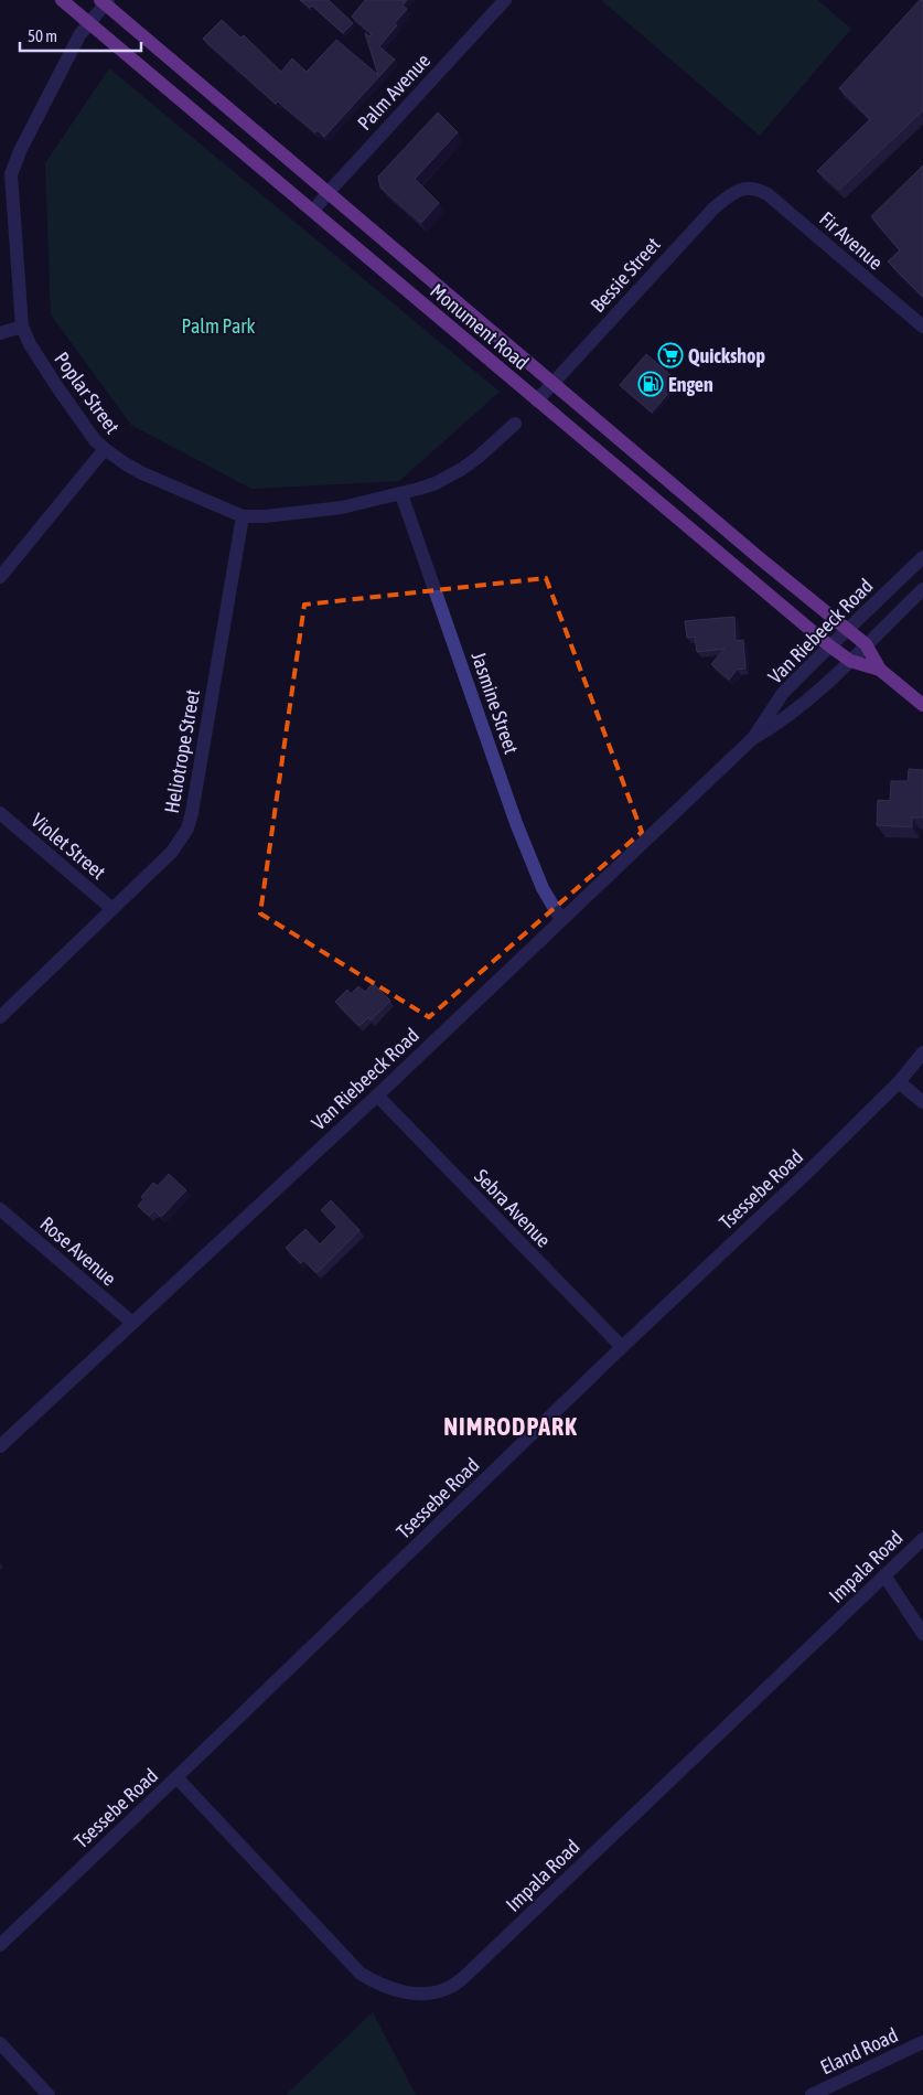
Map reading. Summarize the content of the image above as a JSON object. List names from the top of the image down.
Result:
{
  "streets": {
    "main road": ["Monument Road"],
    "street": [
      "Palm Avenue",
      "Fir Avenue",
      "Bessie Street",
      "Poplar Street",
      "Van Riebeeck Road",
      "Jasmine Street",
      "Heliotrope Street",
      "Violet Street",
      "Tsessebe Road",
      "Sebra Avenue",
      "Rose Avenue",
      "Impala Road",
      "Eland Road"
    ]
  },
  "crossings": [
    ["Palm Avenue", "Monument Road"],
    ["Fir Avenue", "Bessie Street"],
    ["Bessie Street", "Monument Road"],
    ["Monument Road", "Poplar Street"],
    ["Monument Road", "Van Riebeeck Road"],
    ["Poplar Street", "Jasmine Street"],
    ["Poplar Street", "Heliotrope Street"],
    ["Van Riebeeck Road", "Jasmine Street"],
    ["Van Riebeeck Road", "Sebra Avenue"],
    ["Van Riebeeck Road", "Rose Avenue"],
    ["Heliotrope Street", "Violet Street"],
    ["Tsessebe Road", "Sebra Avenue"],
    ["Tsessebe Road", "Impala Road"]
  ],
  "districts": ["NIMRODPARK"],
  "parks": ["Palm Park"],
  "places": {
    "supermarket": ["Quickshop"],
    "fuel station": ["Engen"]
  },
  "scale_bar": "50 m"
}
